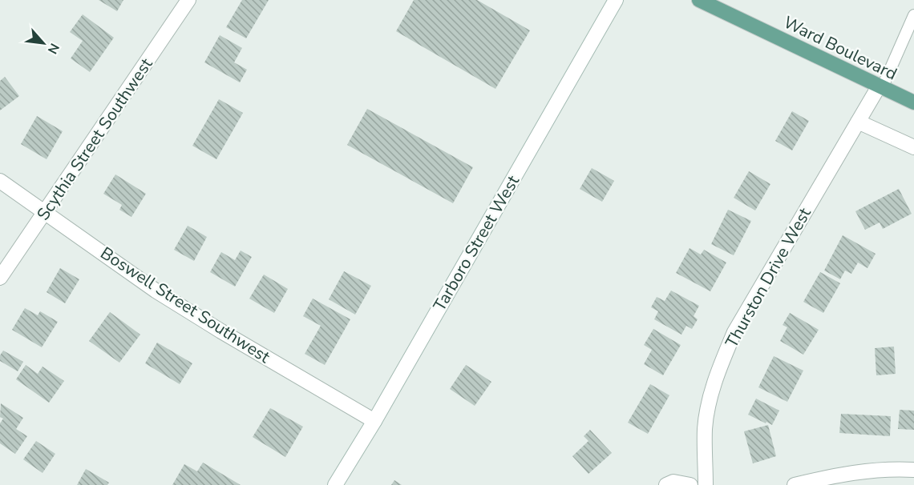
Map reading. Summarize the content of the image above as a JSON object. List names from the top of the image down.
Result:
{
  "streets": {
    "main road": ["Ward Boulevard"],
    "street": [
      "Scythia Street Southwest",
      "Tarboro Street West",
      "Thurston Drive West",
      "Boswell Street Southwest"
    ]
  },
  "crossings": [
    ["Ward Boulevard", "Thurston Drive West"],
    ["Scythia Street Southwest", "Boswell Street Southwest"],
    ["Tarboro Street West", "Boswell Street Southwest"]
  ],
  "north": "bottom right"
}
